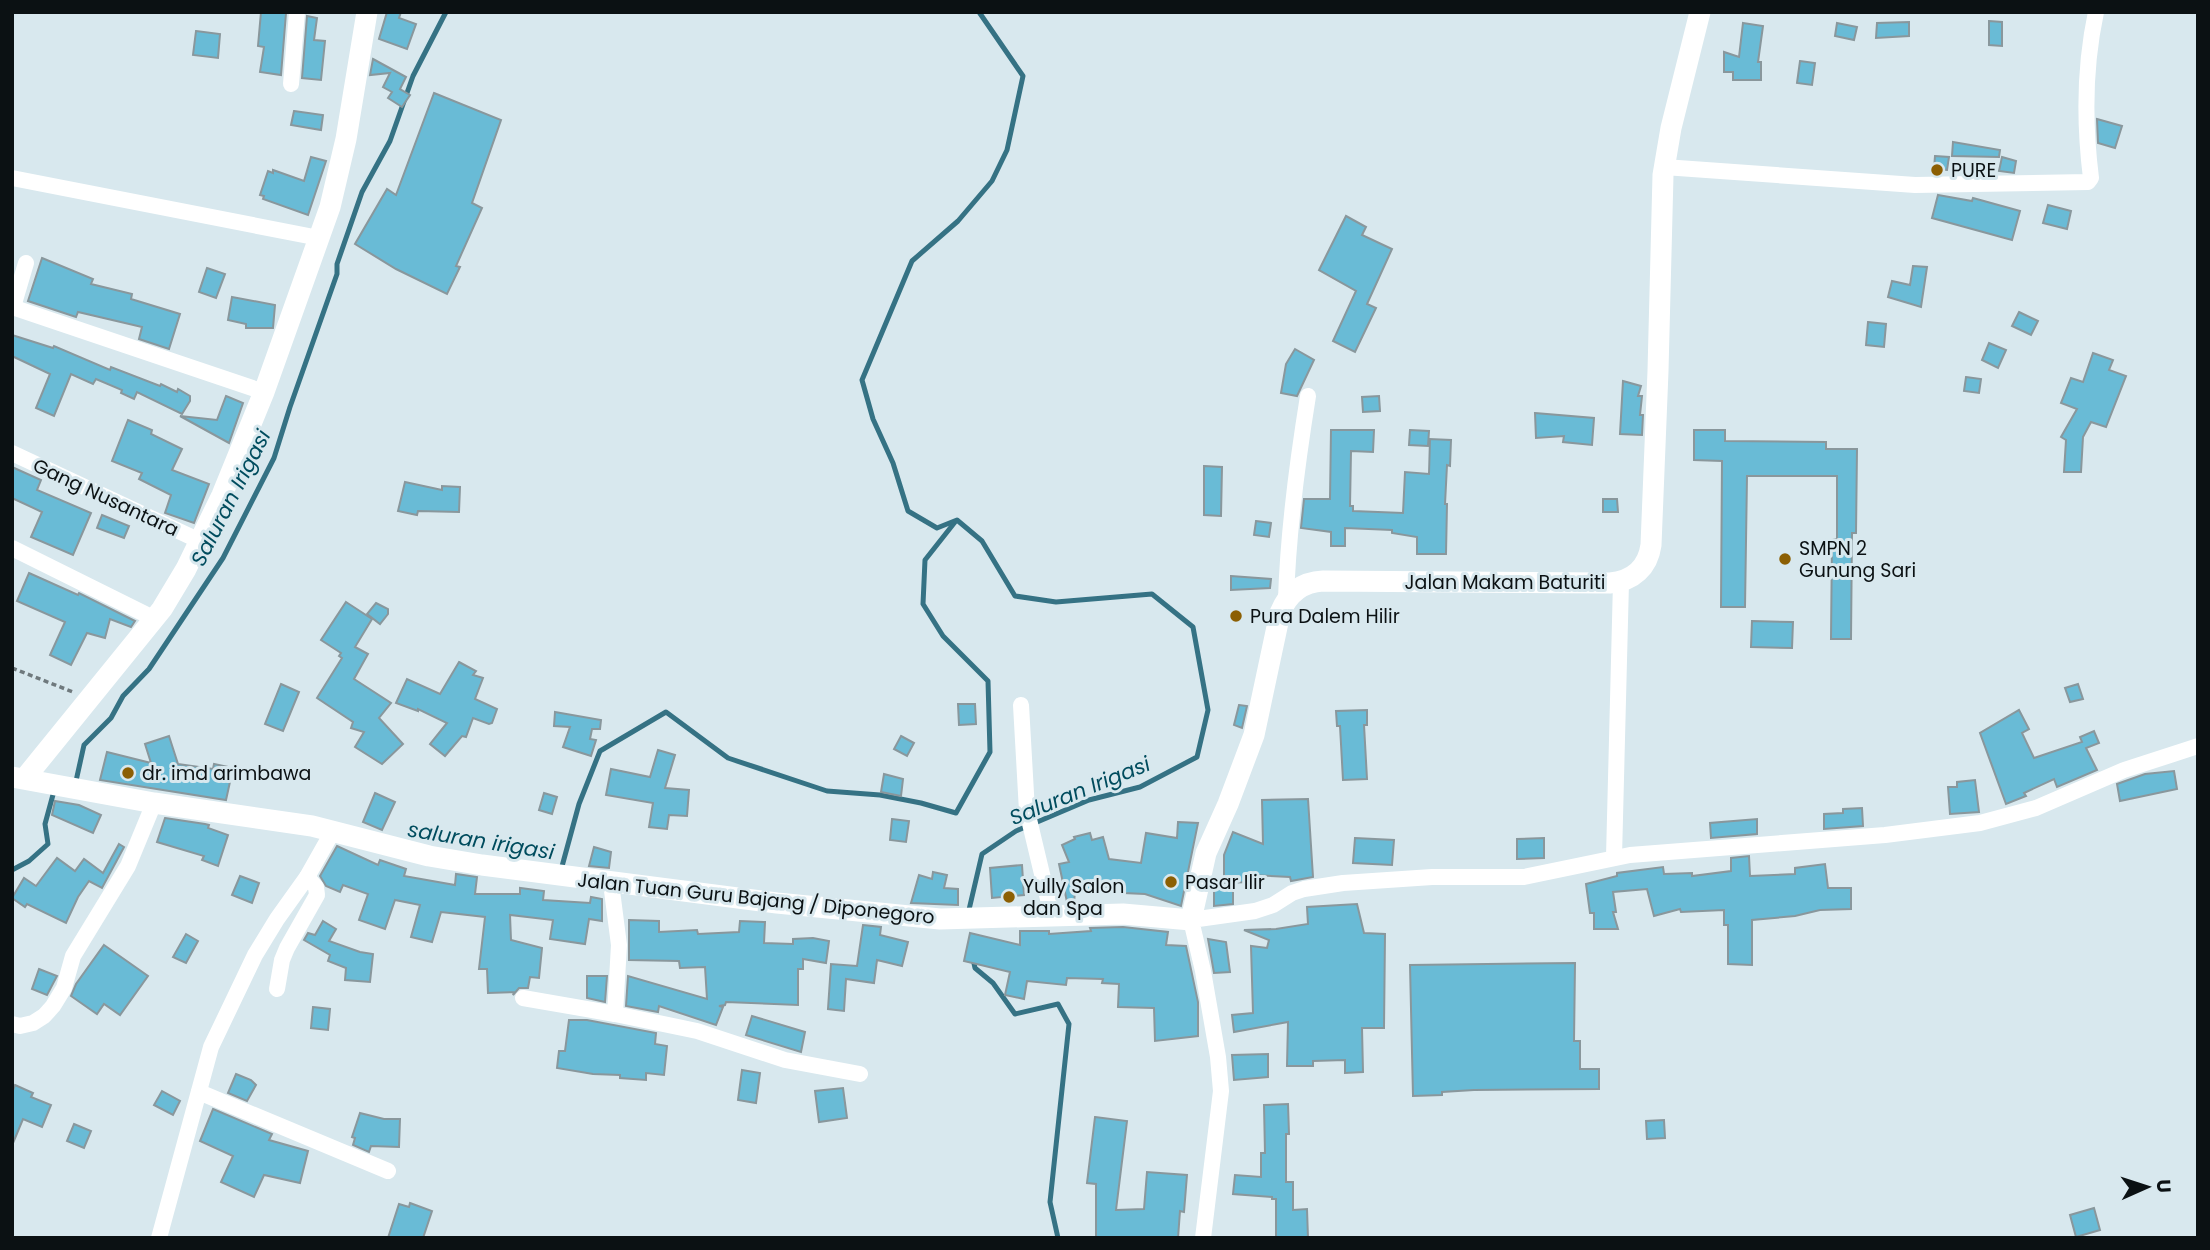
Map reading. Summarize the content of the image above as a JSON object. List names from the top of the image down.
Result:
{
  "streets": {
    "street": ["Gang Nusantara", "Jalan Makam Baturiti", "Jalan Tuan Guru Bajang / Diponegoro"]
  },
  "water": ["Saluran Irigasi", "saluran irigasi"],
  "places": [
    "PURE",
    "SMPN 2 Gunung Sari",
    "Pura Dalem Hilir",
    "dr. imd arimbawa",
    "Pasar Ilir",
    "Yully Salon dan Spa"
  ],
  "north": "right"
}
